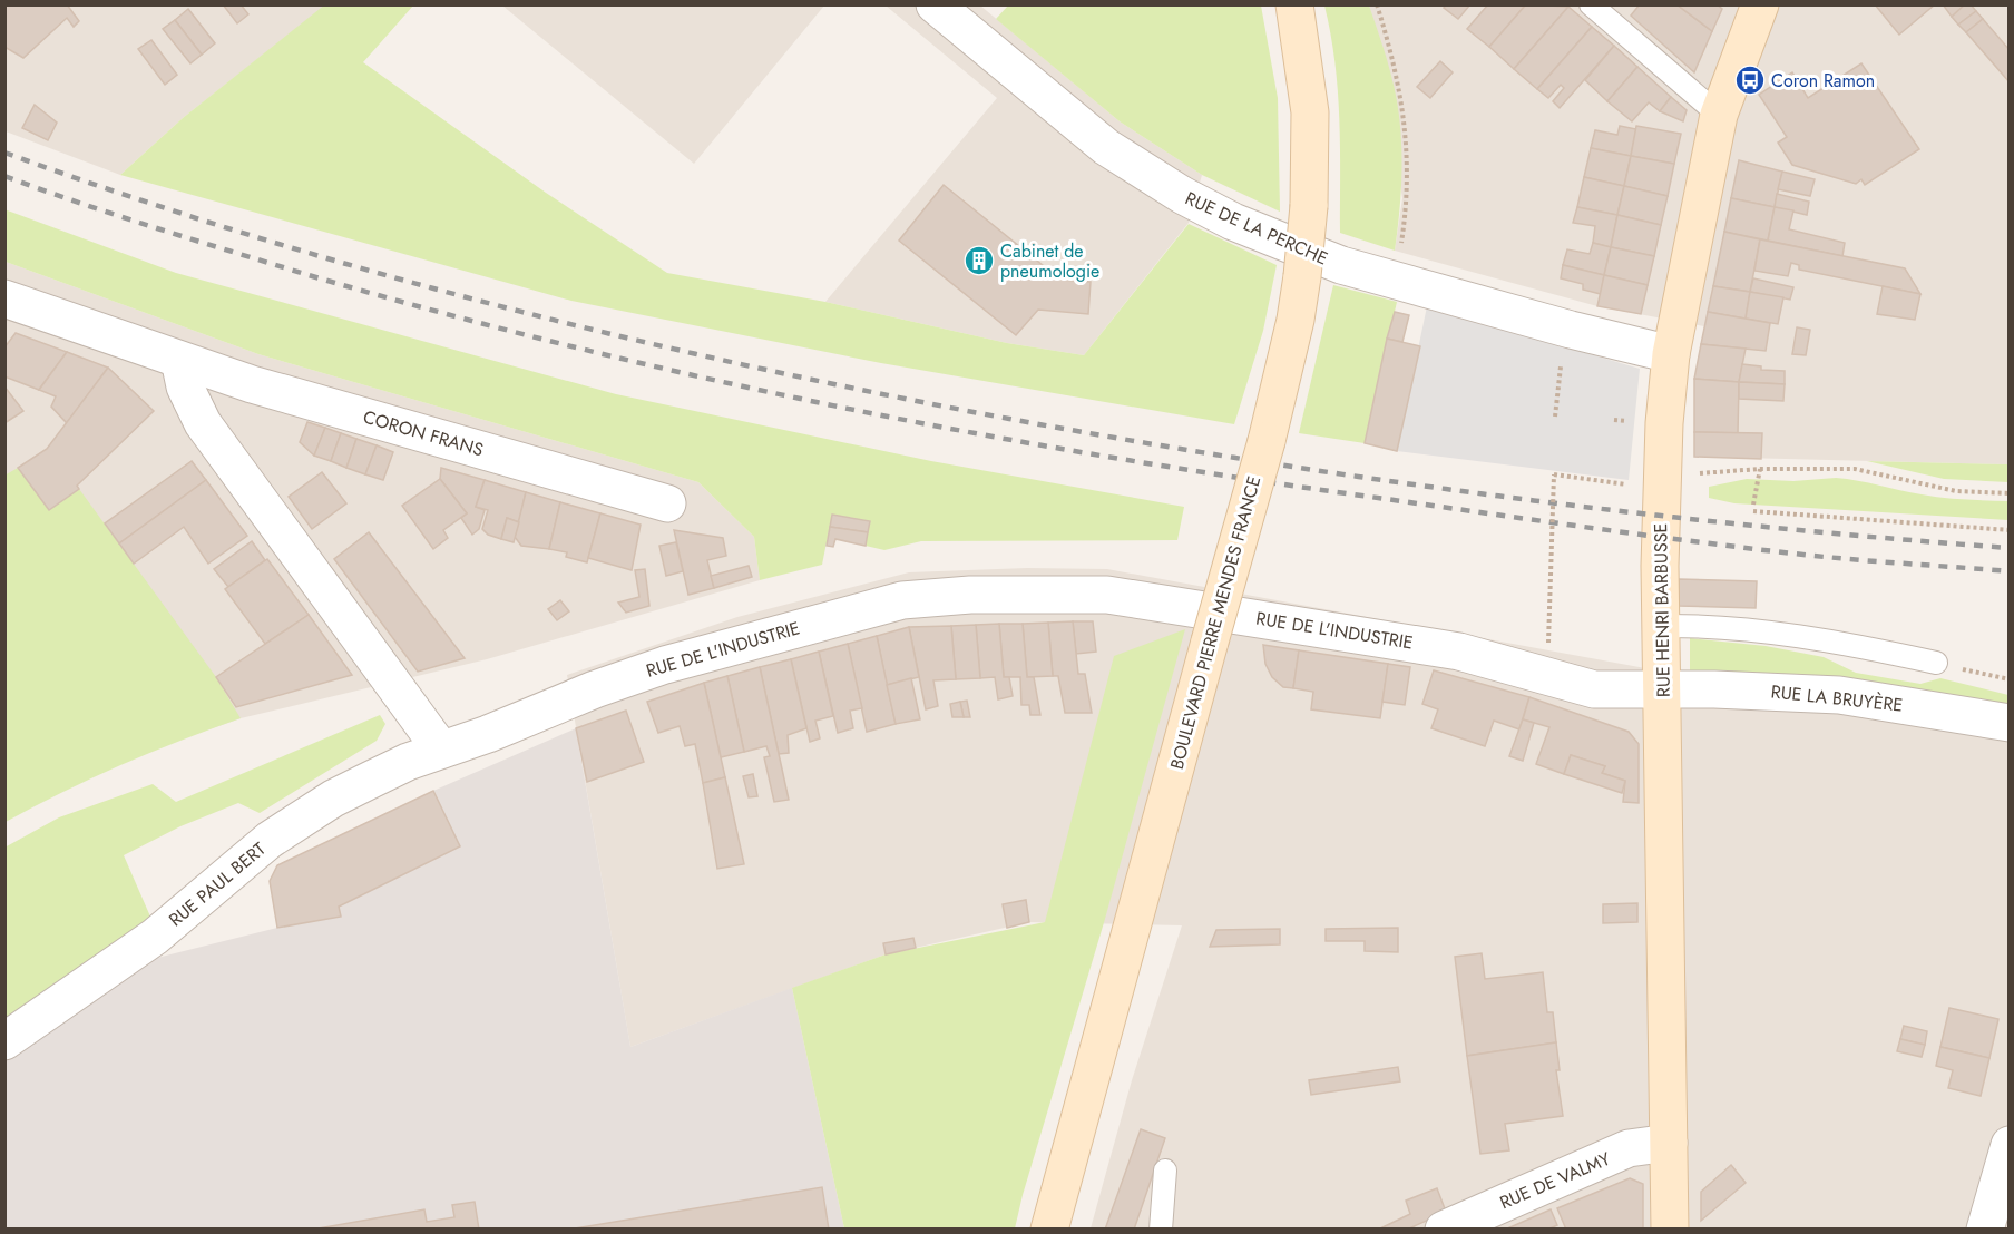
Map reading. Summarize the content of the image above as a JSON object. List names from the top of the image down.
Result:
{
  "streets": {
    "main road": ["RUE HENRI BARBUSSE", "BOULEVARD PIERRE MENDES FRANCE"],
    "street": [
      "RUE DE LA PERCHE",
      "CORON FRANS",
      "RUE DE L'INDUSTRIE",
      "RUE LA BRUYÈRE",
      "RUE PAUL BERT",
      "RUE DE VALMY"
    ]
  },
  "crossings": [
    ["RUE DE LA PERCHE", "RUE HENRI BARBUSSE"],
    ["RUE HENRI BARBUSSE", "RUE DE L'INDUSTRIE"],
    ["RUE HENRI BARBUSSE", "RUE LA BRUYÈRE"],
    ["RUE HENRI BARBUSSE", "RUE DE VALMY"],
    ["RUE DE L'INDUSTRIE", "RUE LA BRUYÈRE"],
    ["RUE DE L'INDUSTRIE", "RUE PAUL BERT"]
  ],
  "places": {
    "bus stop": ["Coron Ramon"],
    "building": ["Cabinet de pneumologie"]
  }
}
